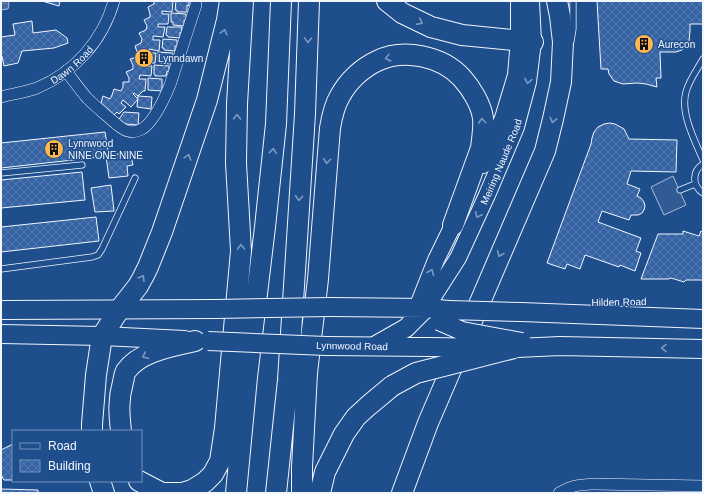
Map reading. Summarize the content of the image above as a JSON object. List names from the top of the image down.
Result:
{
  "streets": {
    "main road": ["Meiring Naude Road", "Lynnwood Road"],
    "street": ["Dawn Road"],
    "lane": ["Hilden Road"]
  },
  "places": {
    "building": ["Aurecon", "Lynndawn", "Lynnwood NINE ONE NINE"]
  },
  "legend": ["Road", "Building"]
}
